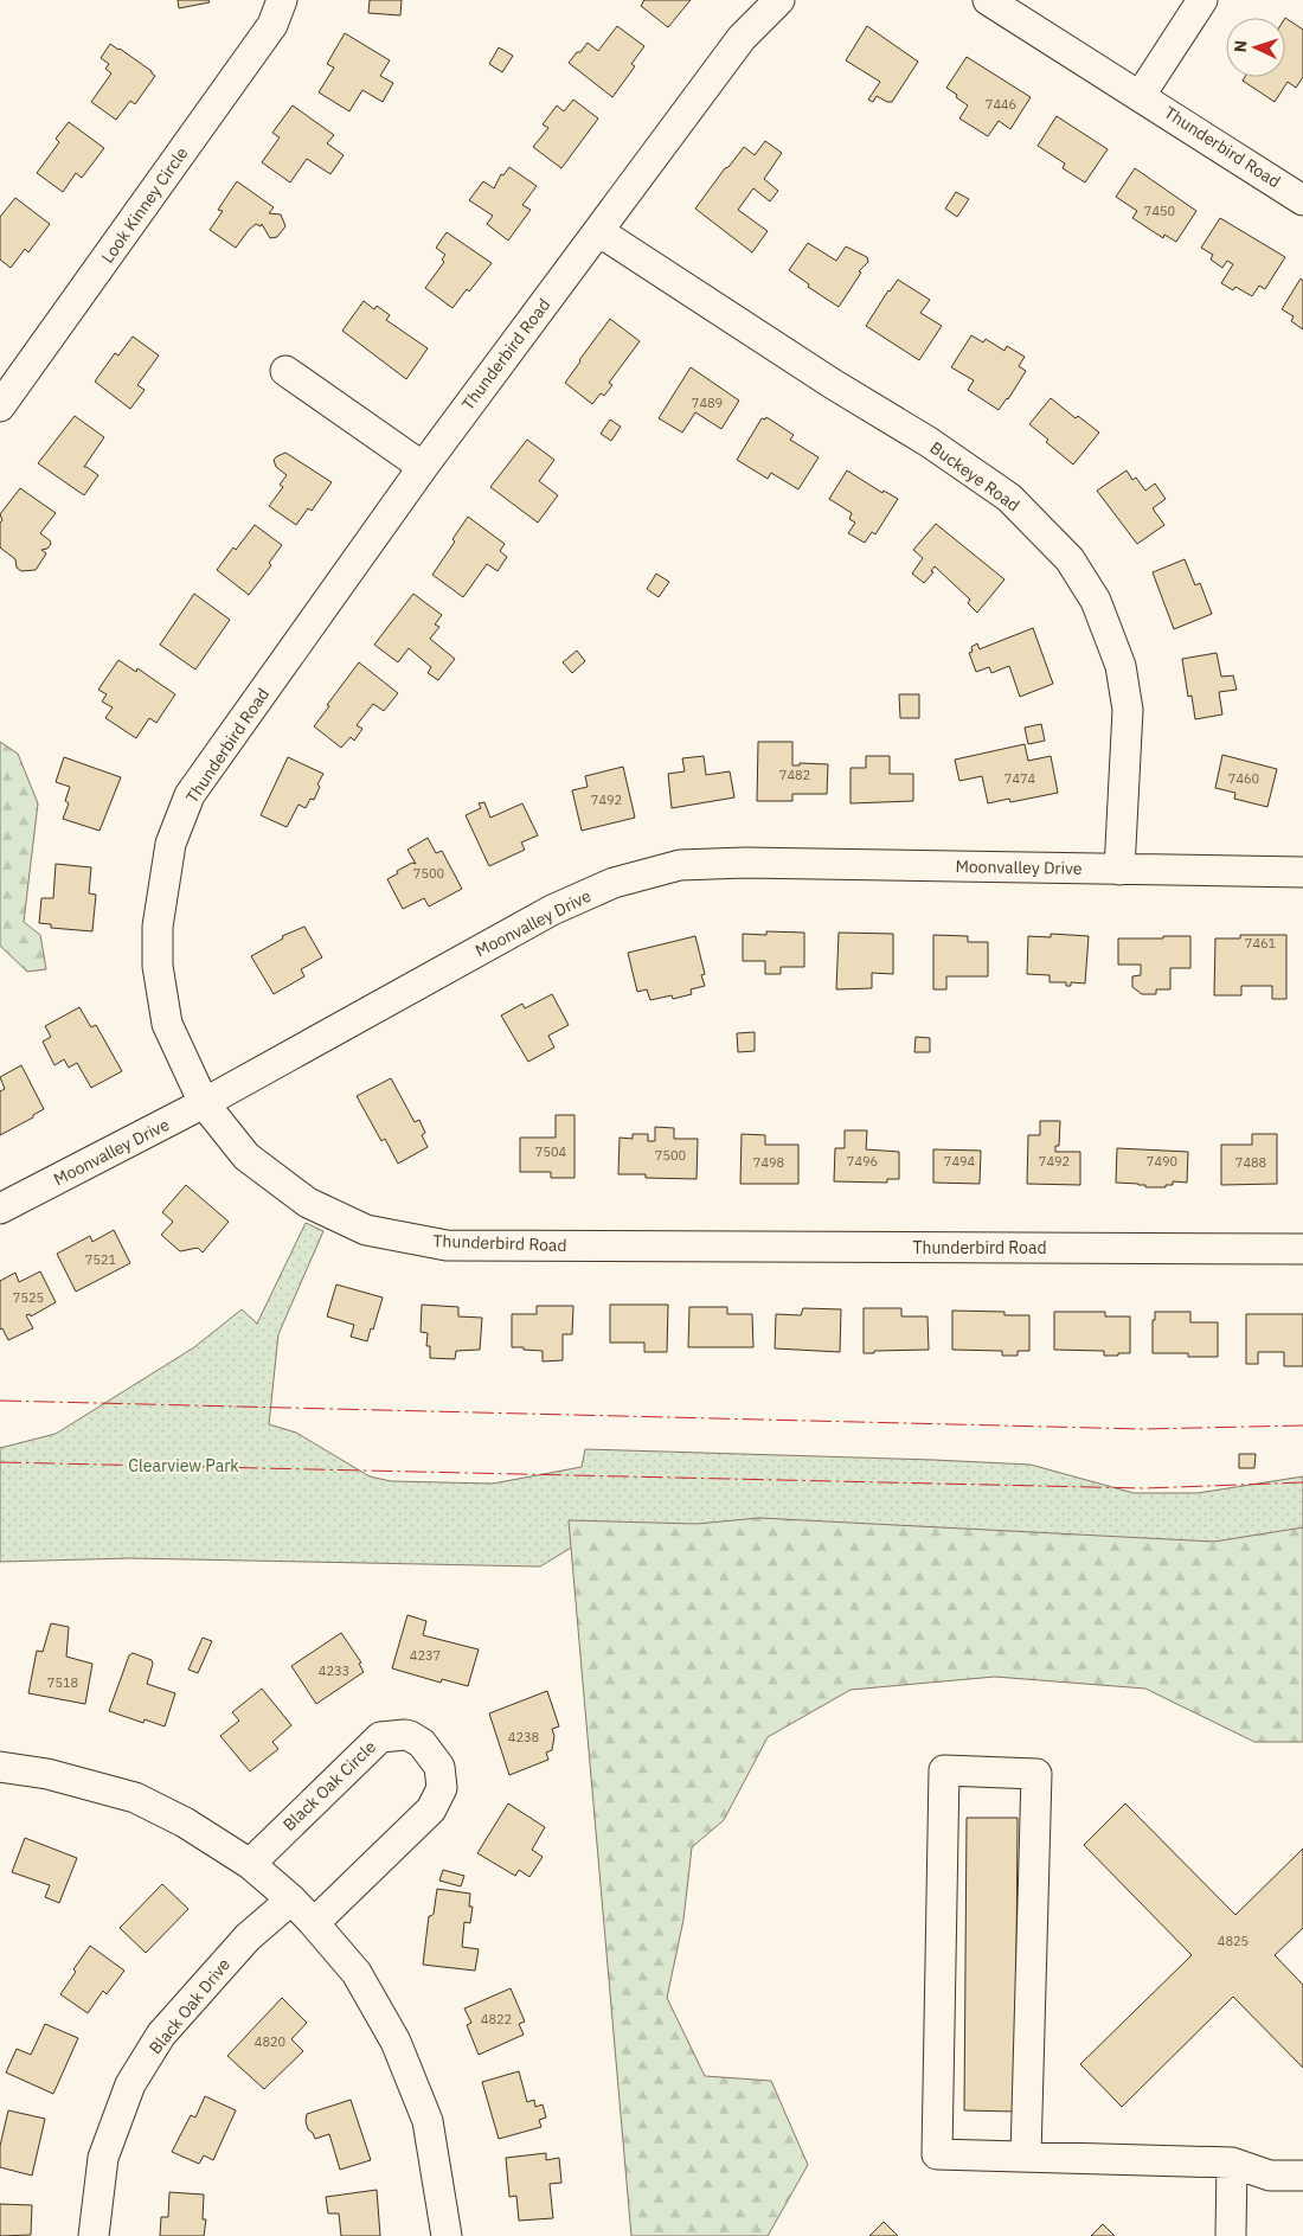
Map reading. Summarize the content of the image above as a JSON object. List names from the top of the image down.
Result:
{
  "streets": {
    "street": [
      "Thunderbird Road",
      "Look Kinney Circle",
      "Buckeye Road",
      "Moonvalley Drive",
      "Black Oak Circle",
      "Black Oak Drive"
    ]
  },
  "crossings": [
    ["Thunderbird Road", "Buckeye Road"],
    ["Thunderbird Road", "Moonvalley Drive"],
    ["Buckeye Road", "Moonvalley Drive"]
  ],
  "parks": ["Clearview Park"],
  "house_numbers": [
    "7446",
    "7450",
    "7489",
    "7482",
    "7474",
    "7460",
    "7492",
    "7500",
    "7461",
    "7504",
    "7500",
    "7496",
    "7494",
    "7492",
    "7490",
    "7498",
    "7488",
    "7521",
    "7525",
    "4237",
    "4233",
    "7518",
    "4238",
    "4825",
    "4822",
    "4820"
  ],
  "north": "left"
}
